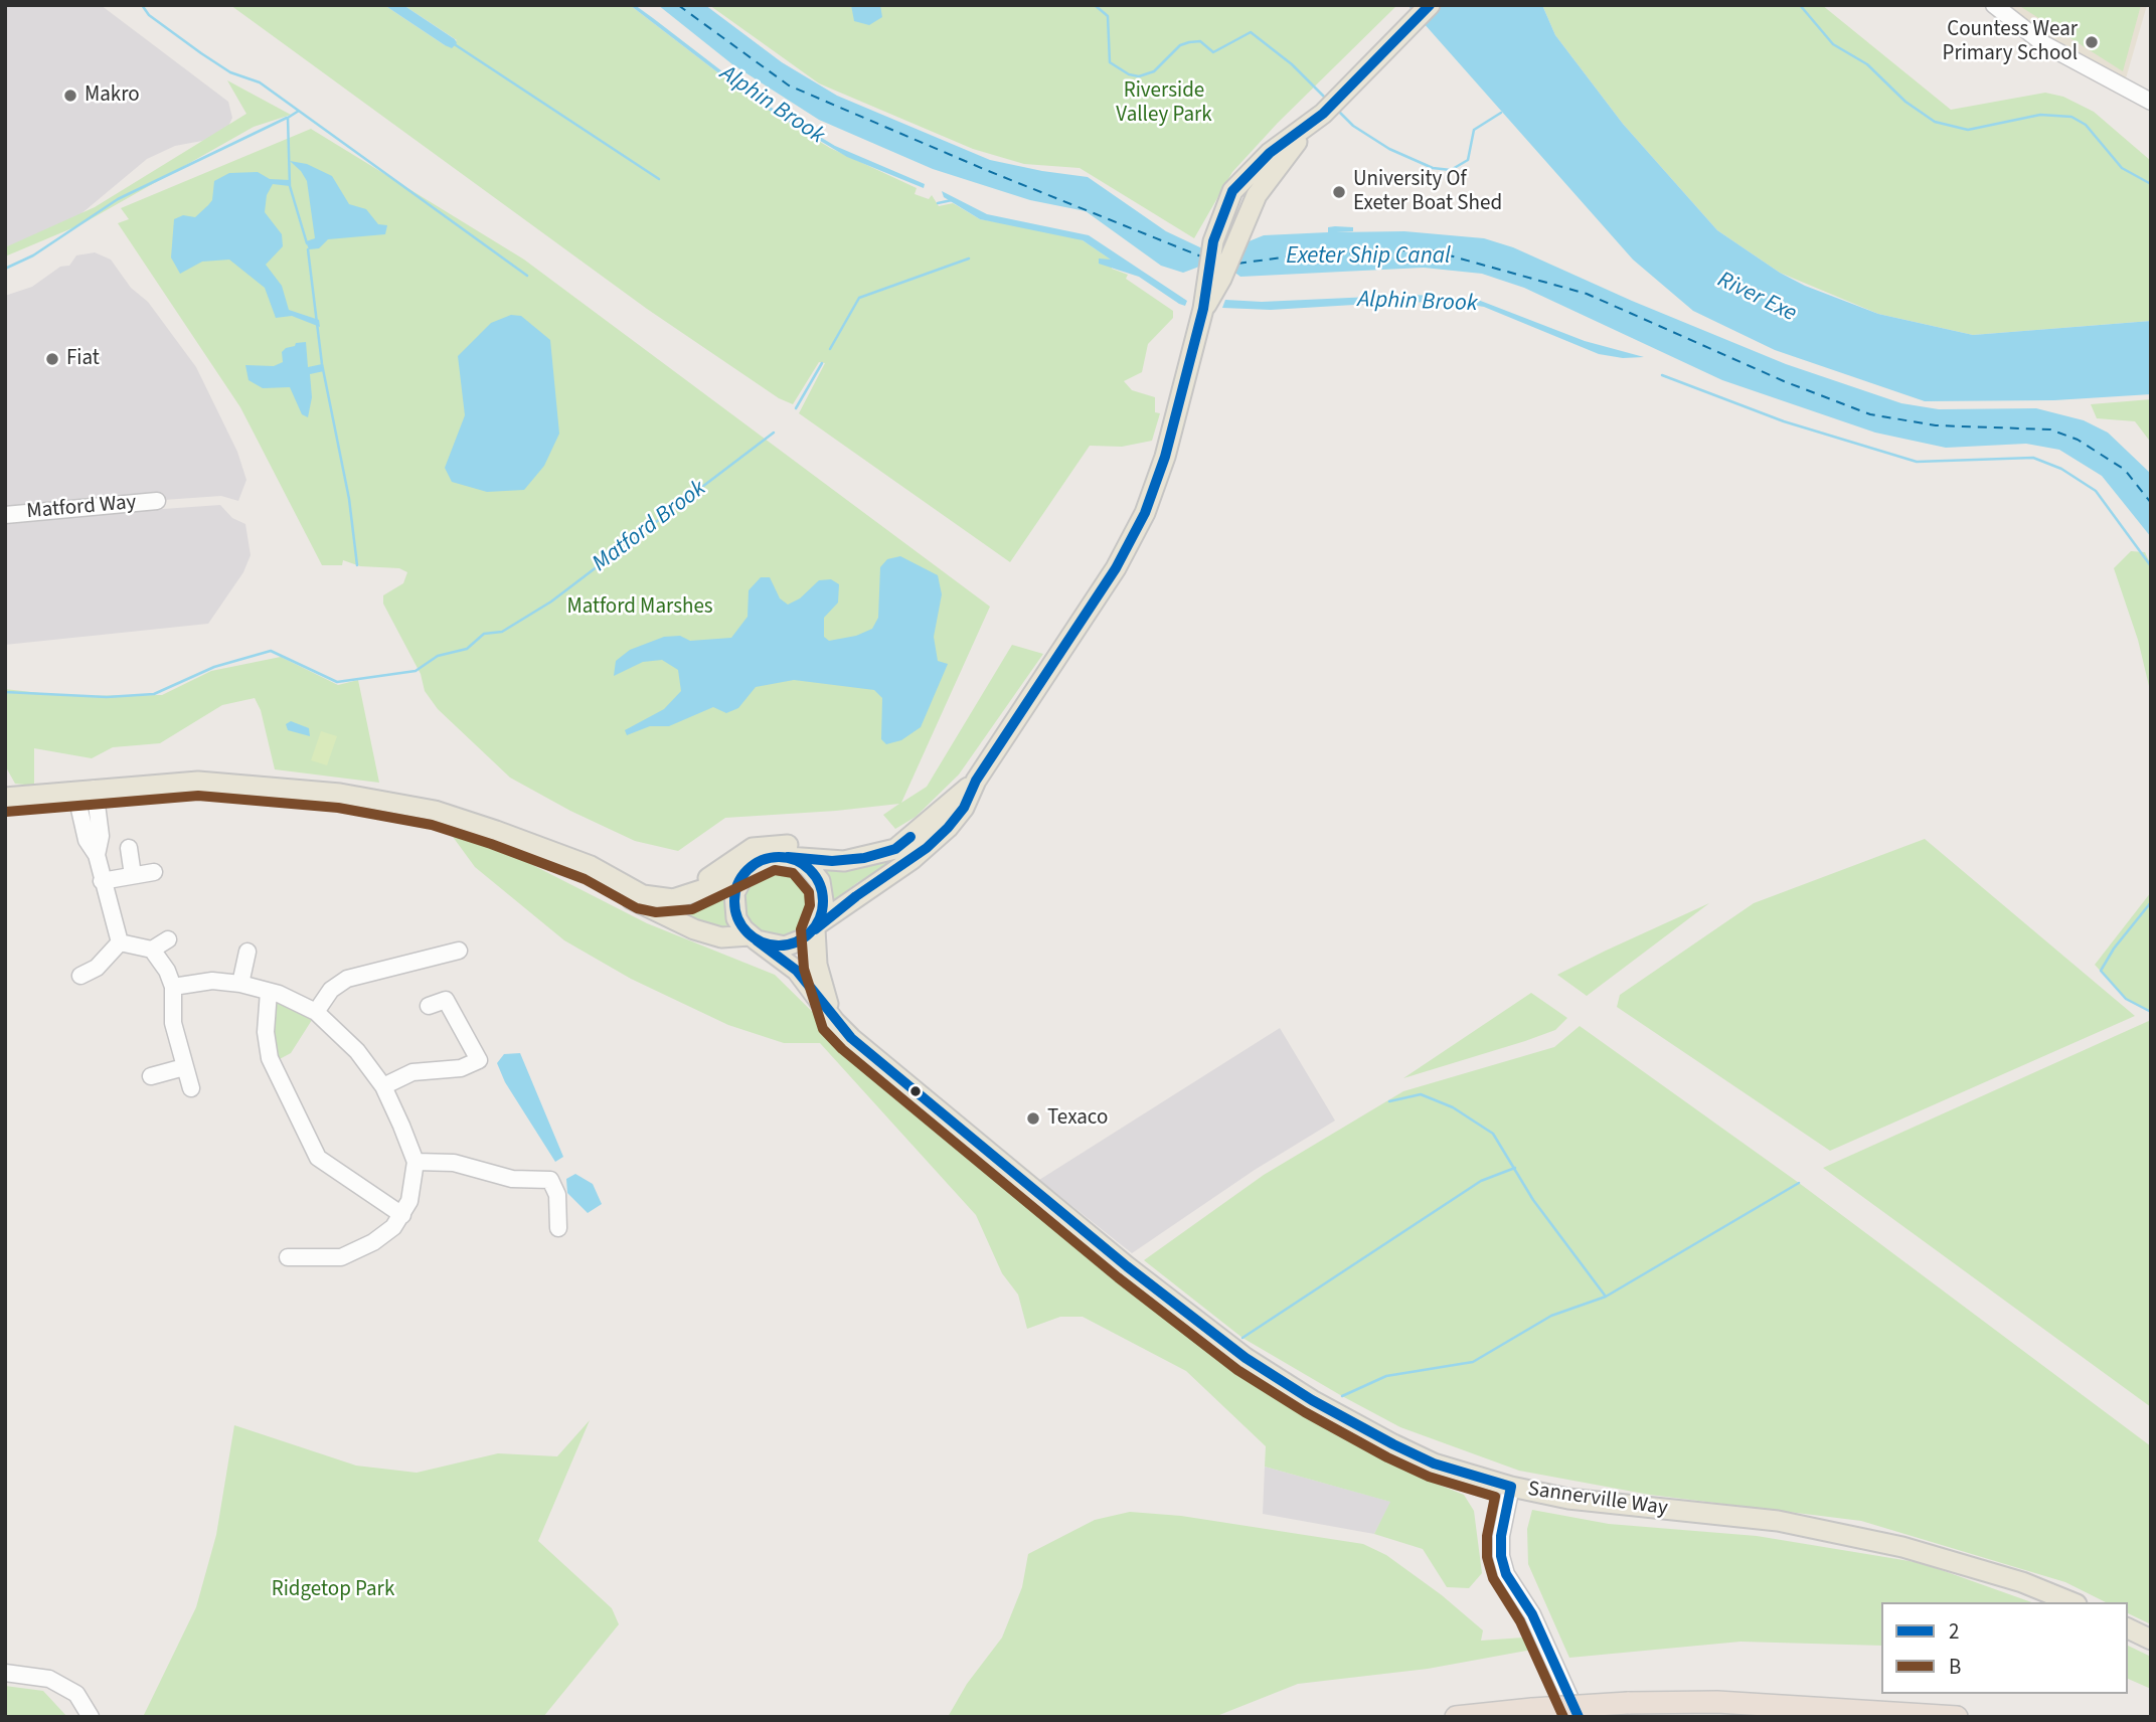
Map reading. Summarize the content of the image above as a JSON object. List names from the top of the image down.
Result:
{
  "streets": {
    "main road": ["Sannerville Way"],
    "street": ["Matford Way"]
  },
  "water": [
    "Alphin Brook",
    "Exeter Ship Canal",
    "River Exe",
    "Matford Brook"
  ],
  "parks": ["Riverside Valley Park", "Matford Marshes", "Ridgetop Park"],
  "places": [
    "Countess Wear Primary School",
    "Makro",
    "University Of Exeter Boat Shed",
    "Fiat",
    "Texaco"
  ],
  "lines": ["transit line 2", "transit line B"],
  "legend": ["2", "B"]
}
